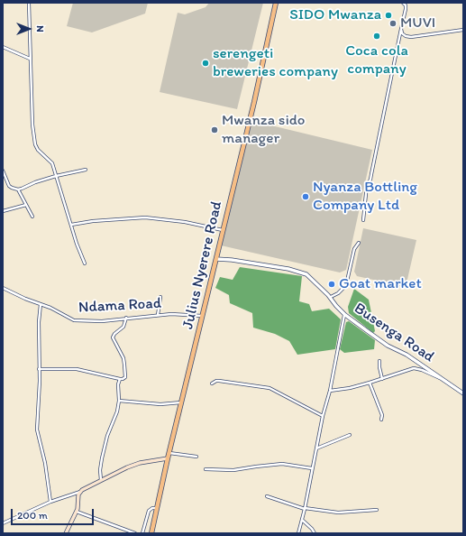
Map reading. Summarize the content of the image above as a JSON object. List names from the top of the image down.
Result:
{
  "streets": {
    "highway": ["Julius Nyerere Road"],
    "street": ["Ndama Road", "Busenga Road"]
  },
  "crossings": [
    ["Julius Nyerere Road", "Ndama Road"],
    ["Julius Nyerere Road", "Busenga Road"]
  ],
  "places": [
    "SIDO Mwanza",
    "MUVI",
    "Coca cola company",
    "serengeti breweries company",
    "Mwanza sido manager",
    "Nyanza Bottling Company Ltd",
    "Goat market"
  ],
  "scale_bar": "200 m",
  "north": "right"
}
